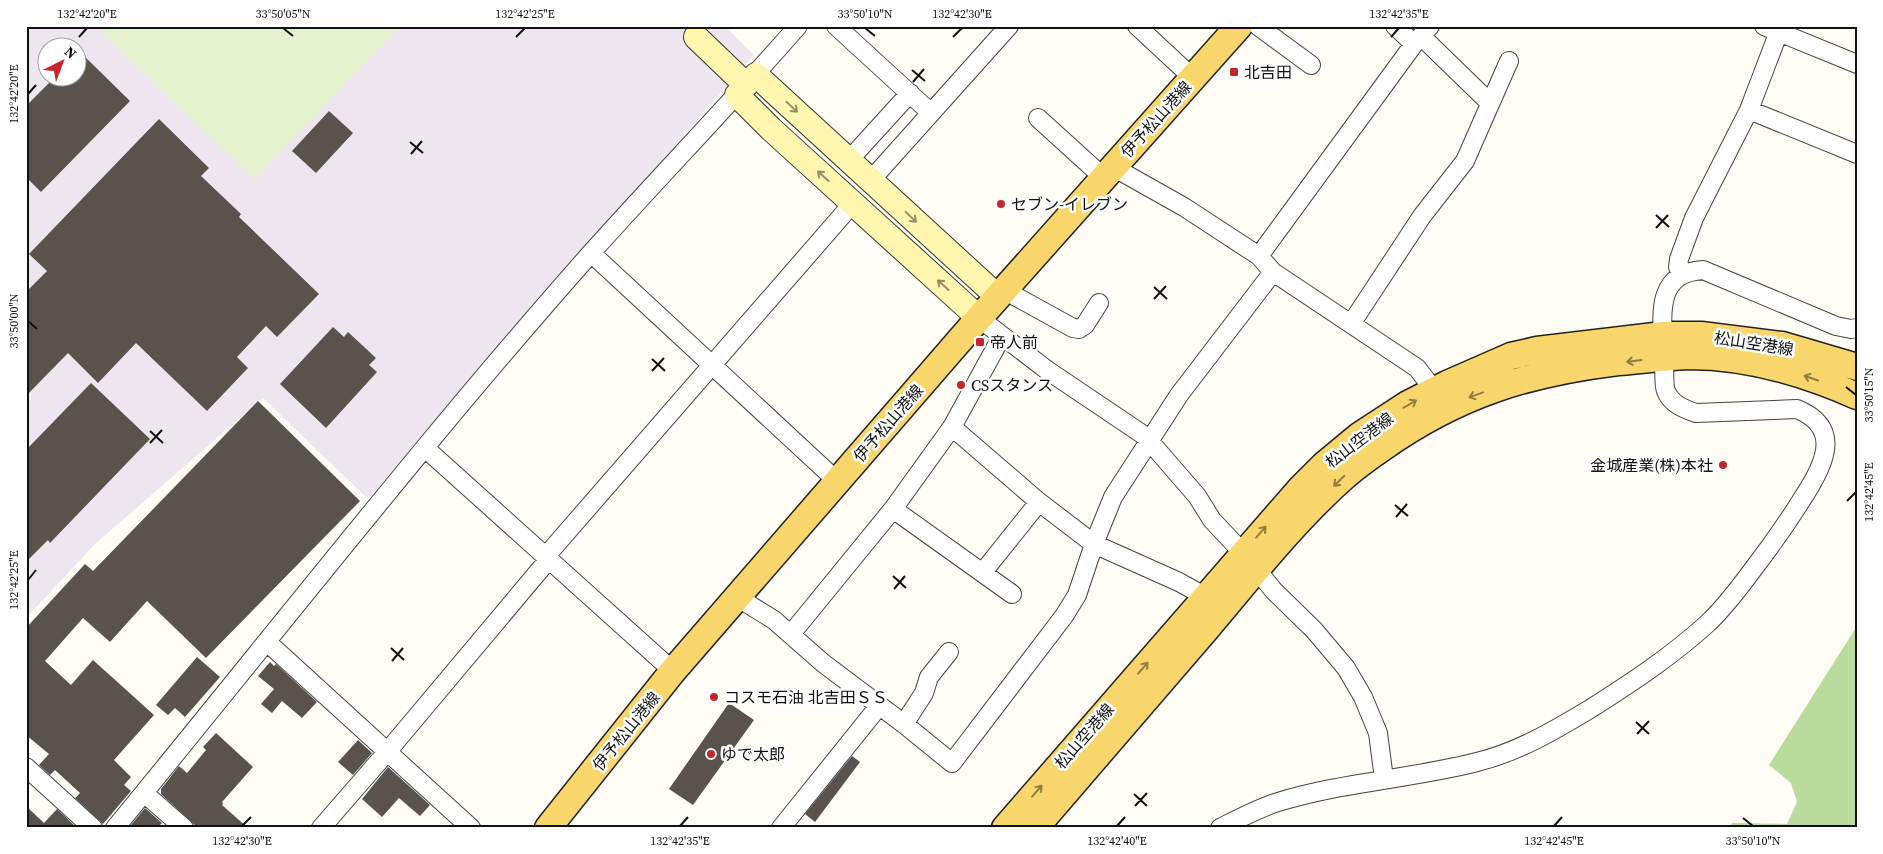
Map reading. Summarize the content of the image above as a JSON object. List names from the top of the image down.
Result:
{
  "streets": {
    "main road": ["伊予松山港線", "松山空港線"]
  },
  "places": {
    "transit": ["北吉田", "帝人前"],
    "other": [
      "セブン-イレブン",
      "CSスタンス",
      "金城産業(株)本社",
      "コスモ石油 北吉田ＳＳ",
      "ゆで太郎"
    ]
  },
  "north": "top right",
  "coordinates": [
    "132°42'20\"E",
    "33°50'05\"N",
    "132°42'25\"E",
    "33°50'10\"N",
    "132°42'30\"E",
    "132°42'35\"E",
    "33°50'00\"N",
    "33°50'15\"N",
    "132°42'45\"E",
    "132°42'40\"E"
  ]
}
